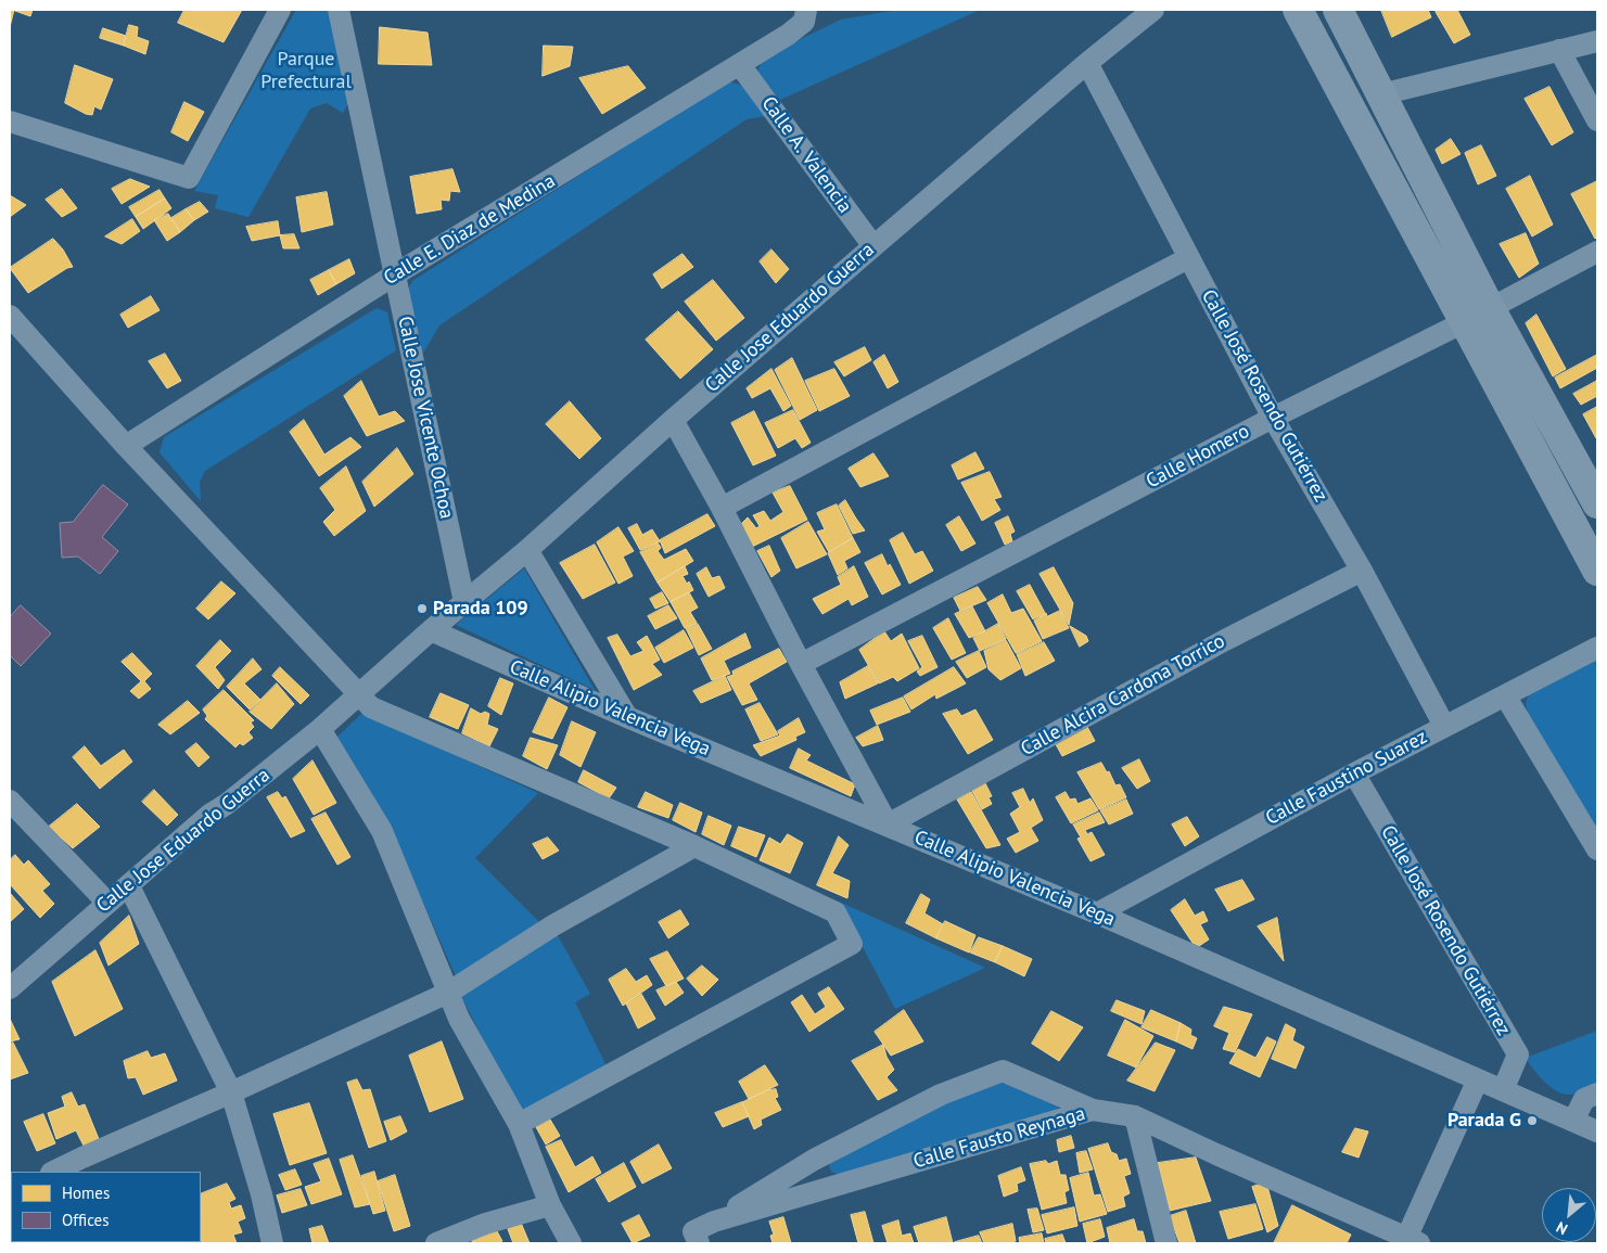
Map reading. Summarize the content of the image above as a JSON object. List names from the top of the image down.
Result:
{
  "streets": {
    "street": [
      "Calle A. Valencia",
      "Calle E. Diaz de Medina",
      "Calle Jose Eduardo Guerra",
      "Calle José Rosendo Gutiérrez",
      "Calle Jose Vicente Ochoa",
      "Calle Homero",
      "Calle Alcira Cardona Torrico",
      "Calle Alipio Valencia Vega",
      "Calle Faustino Suarez",
      "Calle Fausto Reynaga"
    ]
  },
  "crossings": [
    ["Calle A. Valencia", "Calle E. Diaz de Medina"],
    ["Calle A. Valencia", "Calle Jose Eduardo Guerra"],
    ["Calle E. Diaz de Medina", "Calle Jose Vicente Ochoa"],
    ["Calle Jose Eduardo Guerra", "Calle José Rosendo Gutiérrez"],
    ["Calle Jose Eduardo Guerra", "Calle Jose Vicente Ochoa"],
    ["Calle Jose Eduardo Guerra", "Calle Alipio Valencia Vega"],
    ["Calle José Rosendo Gutiérrez", "Calle Homero"],
    ["Calle José Rosendo Gutiérrez", "Calle Alcira Cardona Torrico"],
    ["Calle José Rosendo Gutiérrez", "Calle Alipio Valencia Vega"],
    ["Calle José Rosendo Gutiérrez", "Calle Faustino Suarez"],
    ["Calle Alcira Cardona Torrico", "Calle Alipio Valencia Vega"],
    ["Calle Alipio Valencia Vega", "Calle Faustino Suarez"]
  ],
  "parks": ["Parque Prefectural"],
  "places": ["Parada 109", "Parada G"],
  "legend": ["Homes", "Offices"],
  "north": "bottom left"
}
